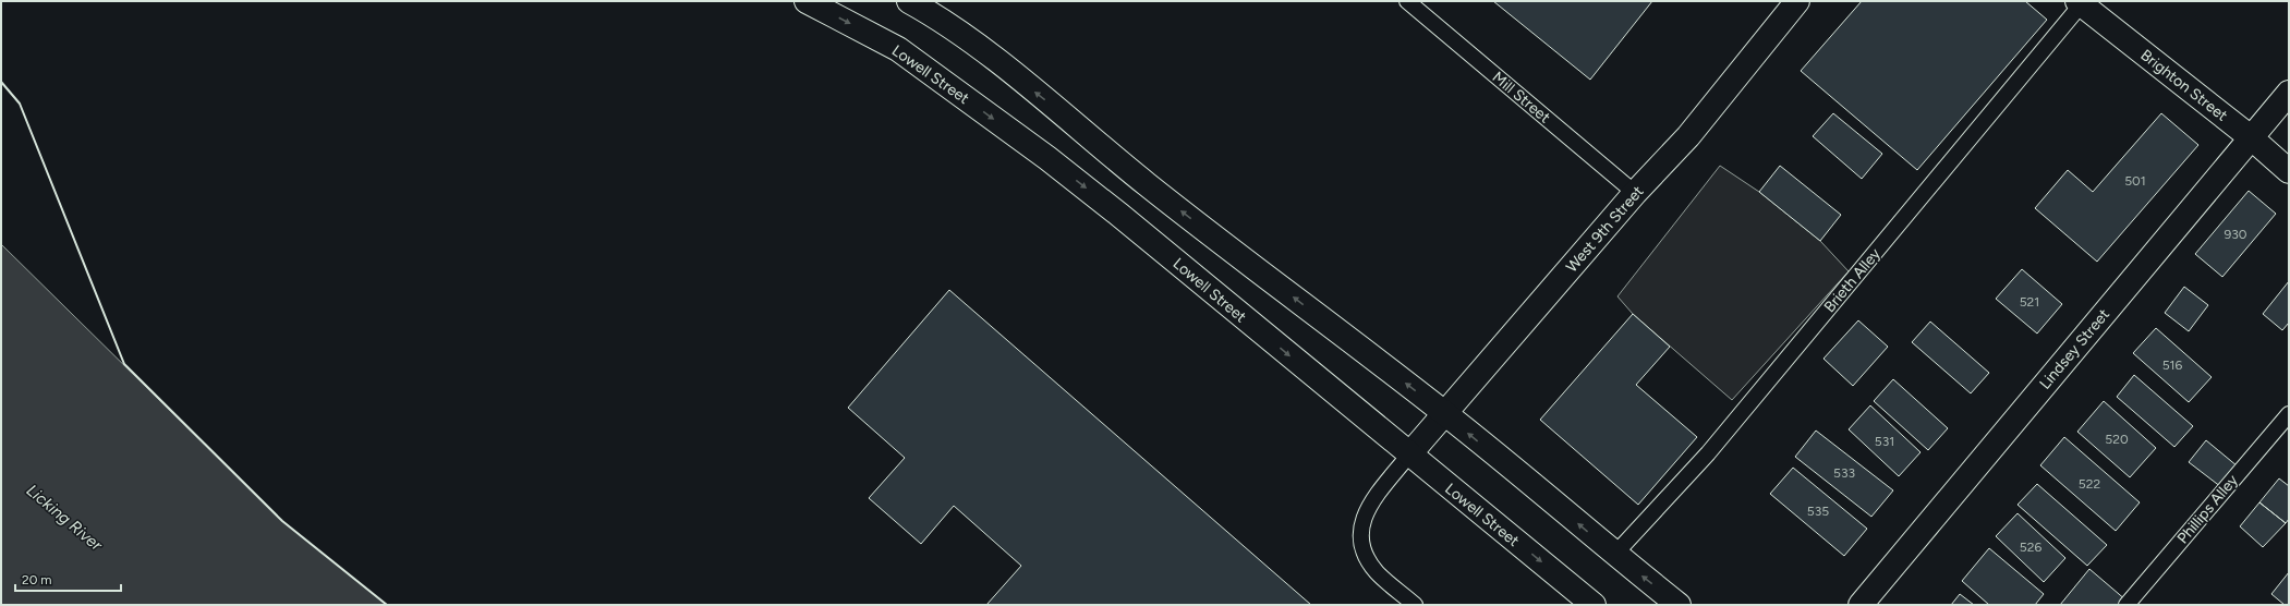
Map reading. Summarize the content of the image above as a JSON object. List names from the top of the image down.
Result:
{
  "streets": {
    "main road": [
      "Lowell Street",
      "Brighton Street",
      "West 9th Street",
      "Lindsey Street"
    ],
    "lane": ["Mill Street", "Brieth Alley", "Phillips Alley"]
  },
  "crossings": [
    ["Lowell Street", "West 9th Street"],
    ["Brighton Street", "Brieth Alley"],
    ["Brighton Street", "Lindsey Street"],
    ["Mill Street", "West 9th Street"]
  ],
  "water": ["Licking River"],
  "house_numbers": [
    "501",
    "930",
    "521",
    "516",
    "520",
    "531",
    "533",
    "522",
    "535",
    "526"
  ],
  "scale_bar": "20 m"
}
